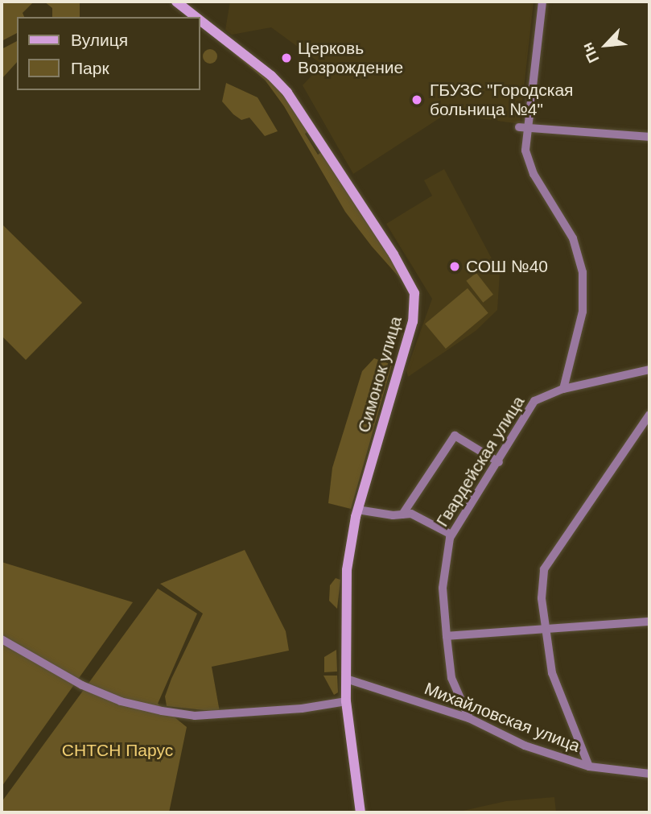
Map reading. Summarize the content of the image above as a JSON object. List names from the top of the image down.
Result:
{
  "streets": {
    "street": ["Симонок улица", "Гвардейская улица", "Михайловская улица"]
  },
  "crossings": [
    ["Симонок улица", "Михайловская улица"],
    ["Гвардейская улица", "Михайловская улица"]
  ],
  "parks": ["СНТСН Парус"],
  "places": ["Церковь Возрождение", "ГБУЗС \"Городская больница №4\"", "СОШ №40"],
  "legend": ["Вулиця", "Парк"],
  "north": "bottom left"
}
